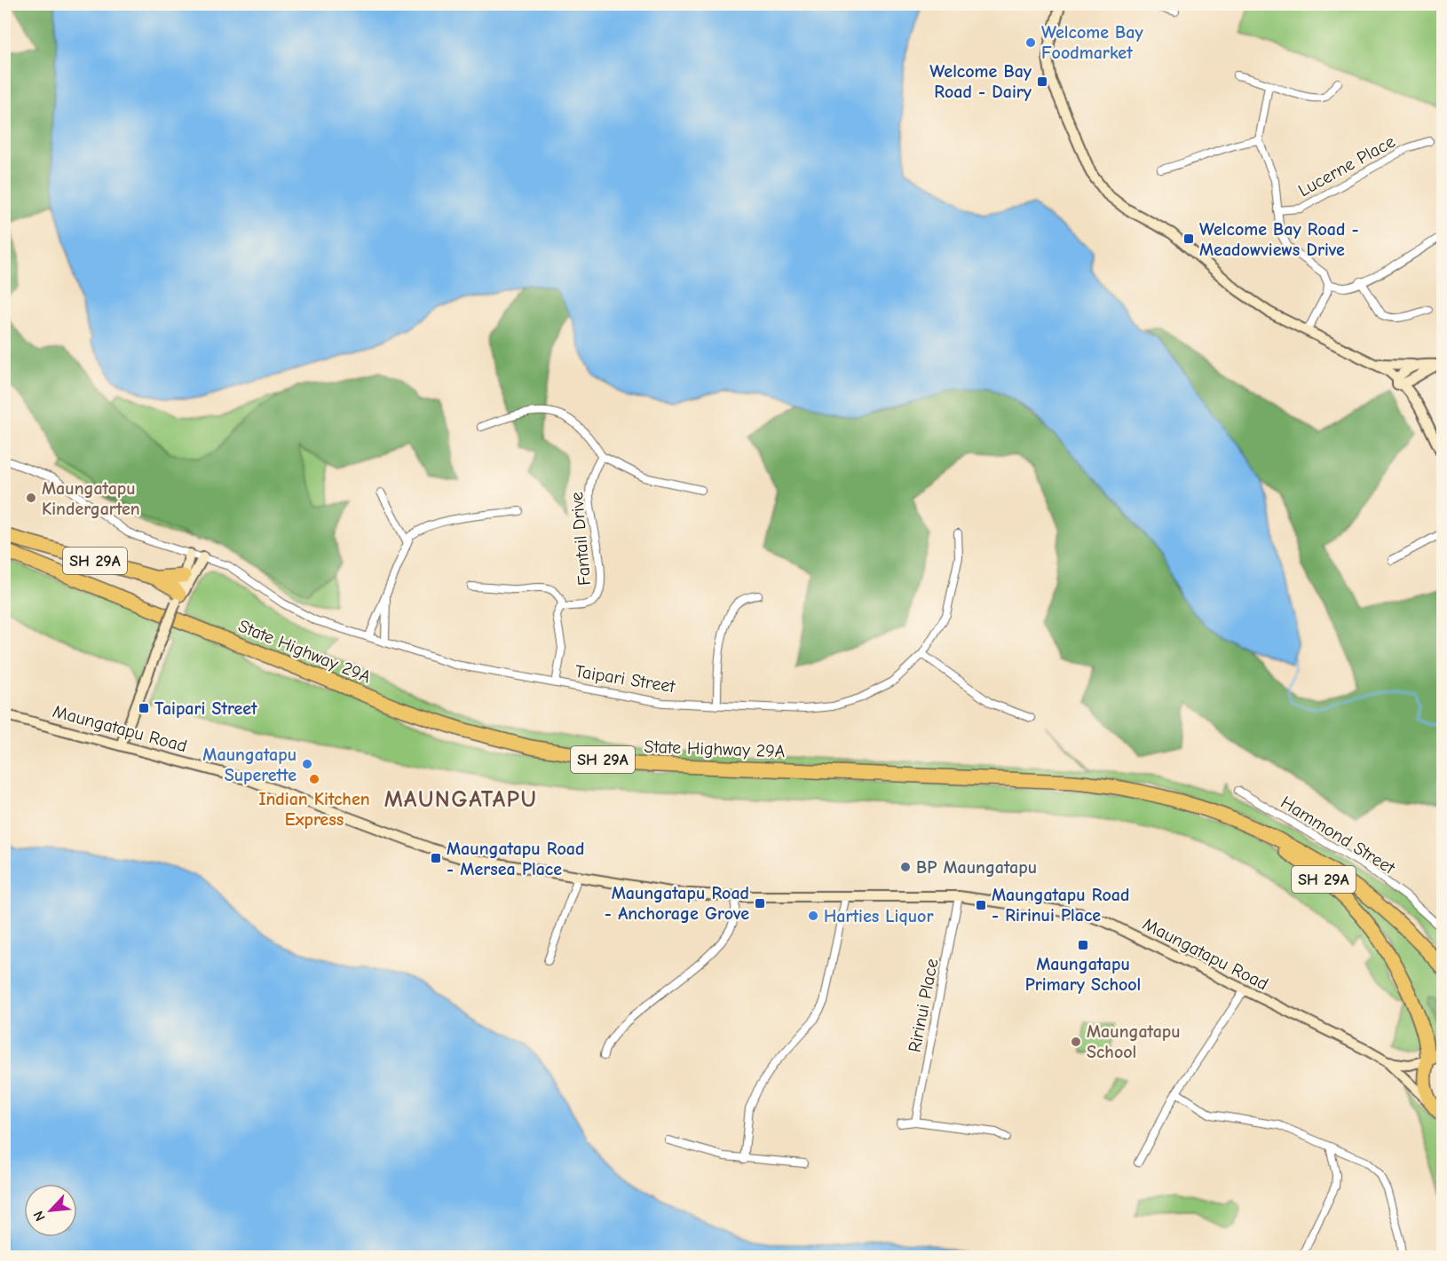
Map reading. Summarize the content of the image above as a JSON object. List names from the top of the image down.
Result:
{
  "streets": {
    "highway": ["SH 29A", "State Highway 29A"],
    "street": [
      "Lucerne Place",
      "Fantail Drive",
      "Taipari Street",
      "Maungatapu Road",
      "Hammond Street",
      "Ririnui Place"
    ]
  },
  "crossings": [
    ["SH 29A", "State Highway 29A"],
    ["SH 29A", "Maungatapu Road"],
    ["State Highway 29A", "Maungatapu Road"],
    ["Maungatapu Road", "Ririnui Place"]
  ],
  "districts": ["MAUNGATAPU"],
  "places": {
    "other": [
      "Welcome Bay Foodmarket",
      "Maungatapu Kindergarten",
      "Maungatapu Superette",
      "Indian Kitchen Express",
      "BP Maungatapu",
      "Harties Liquor",
      "Maungatapu School"
    ],
    "transit": [
      "Welcome Bay Road - Dairy",
      "Welcome Bay Road - Meadowviews Drive",
      "Taipari Street",
      "Maungatapu Road - Mersea Place",
      "Maungatapu Road - Anchorage Grove",
      "Maungatapu Road - Ririnui Place",
      "Maungatapu Primary School"
    ]
  },
  "north": "bottom left"
}
